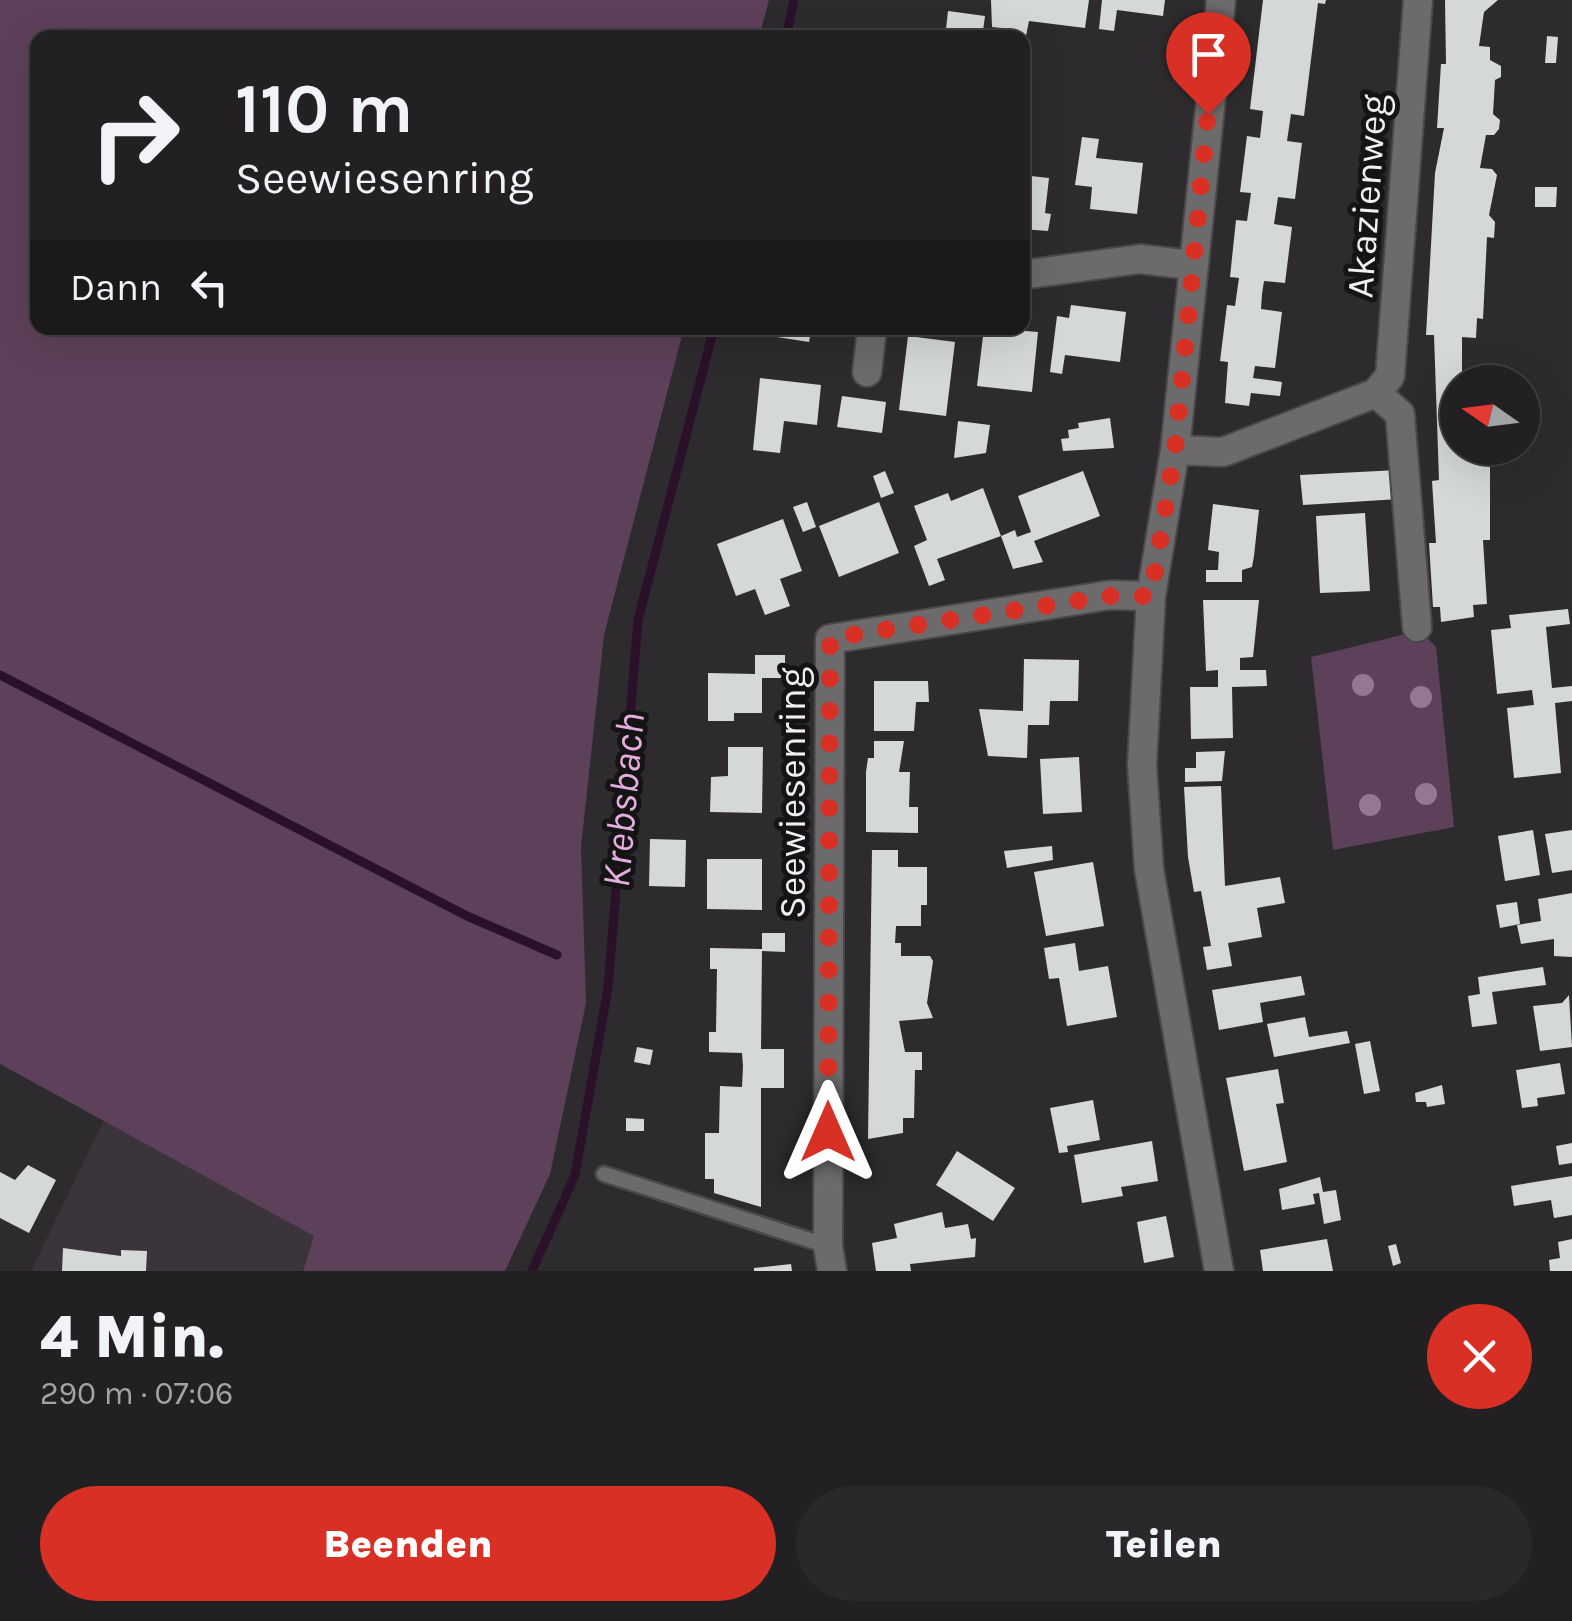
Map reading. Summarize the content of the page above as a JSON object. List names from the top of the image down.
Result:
{
  "streets": {
    "street": ["Akazienweg", "Seewiesenring"]
  },
  "water": ["Krebsbach"],
  "north": "left",
  "page": {
    "turn": ["110 m", "Seewiesenring"],
    "then": "Dann",
    "heading": ["4 Min.", "290 m · 07:06"],
    "buttons": ["Beenden", "Teilen"]
  }
}
